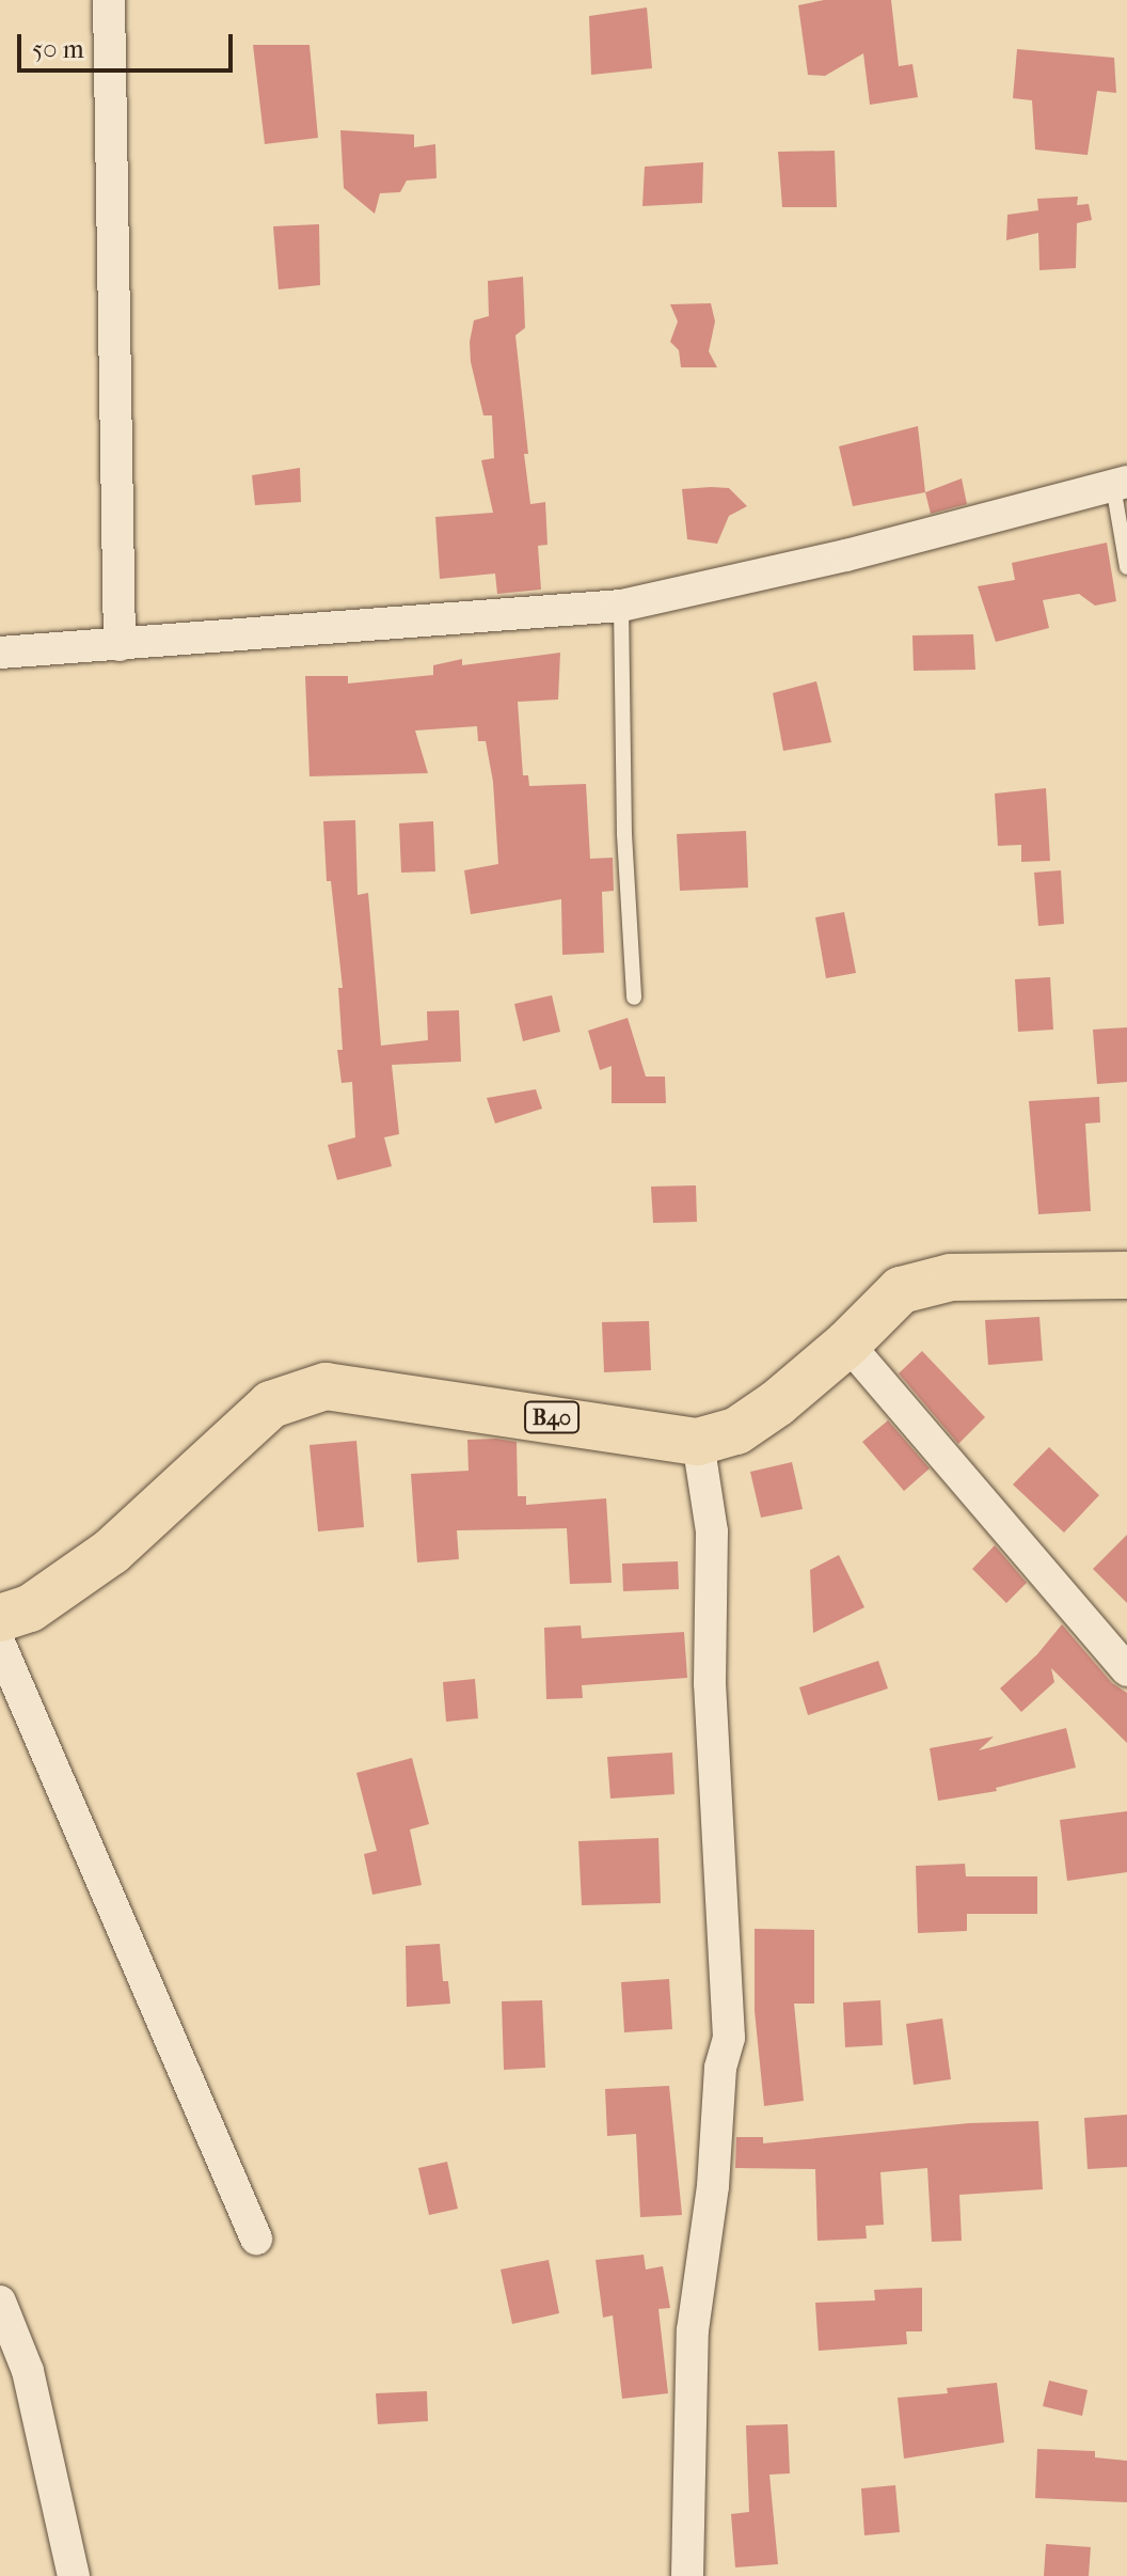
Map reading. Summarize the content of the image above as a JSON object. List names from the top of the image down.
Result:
{
  "streets": {
    "main road": ["B40"]
  },
  "scale_bar": "50 m"
}
